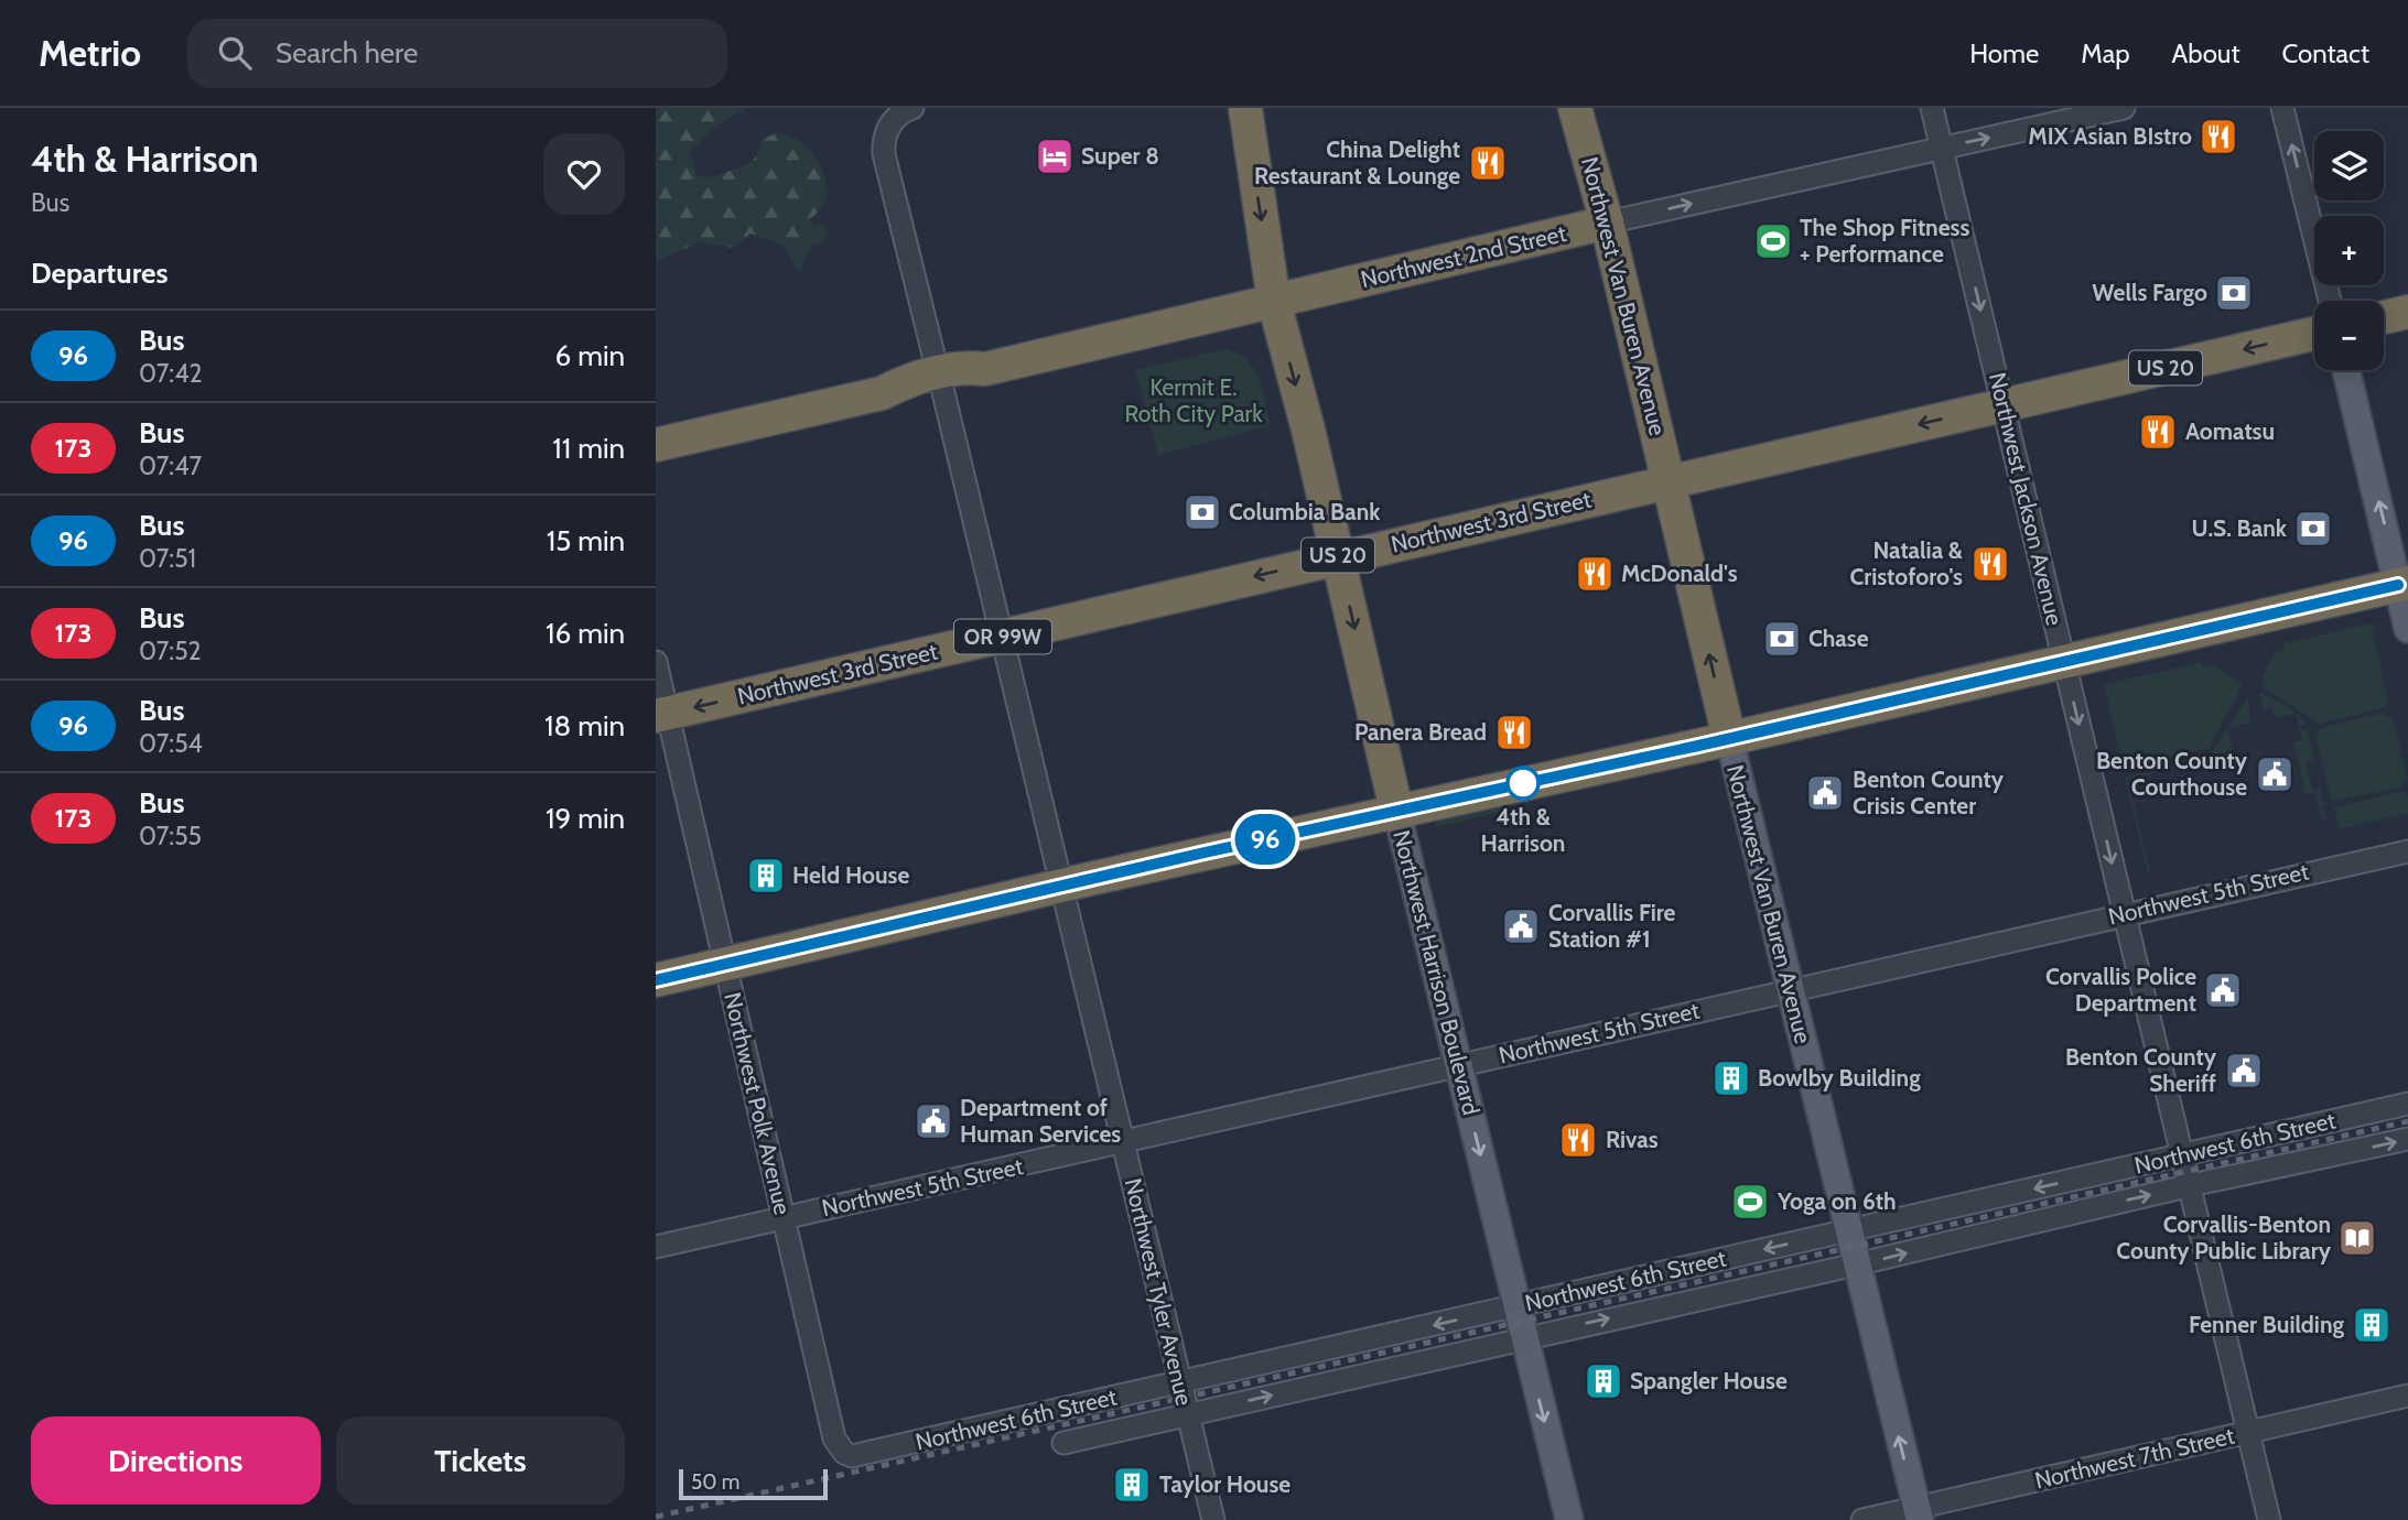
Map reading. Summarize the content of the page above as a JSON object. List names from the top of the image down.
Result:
{
  "streets": {
    "highway": [
      "Northwest 2nd Street",
      "Northwest Van Buren Avenue",
      "US 20",
      "Northwest 3rd Street",
      "OR 99W",
      "Northwest Harrison Boulevard"
    ],
    "street": [
      "Northwest Jackson Avenue",
      "Northwest 5th Street",
      "Northwest Polk Avenue",
      "Northwest 6th Street",
      "Northwest Tyler Avenue",
      "Northwest 7th Street"
    ]
  },
  "crossings": [
    ["Northwest 2nd Street", "Northwest Van Buren Avenue"],
    ["Northwest 2nd Street", "Northwest Jackson Avenue"],
    ["Northwest 2nd Street", "Northwest Harrison Boulevard"],
    ["Northwest 2nd Street", "Northwest Tyler Avenue"],
    ["Northwest Van Buren Avenue", "Northwest 3rd Street"],
    ["Northwest Van Buren Avenue", "Northwest 5th Street"],
    ["Northwest Van Buren Avenue", "Northwest 6th Street"],
    ["Northwest Van Buren Avenue", "Northwest 7th Street"],
    ["Northwest Jackson Avenue", "Northwest 3rd Street"],
    ["Northwest Jackson Avenue", "Northwest 5th Street"],
    ["Northwest Jackson Avenue", "Northwest 6th Street"],
    ["Northwest Jackson Avenue", "Northwest 7th Street"],
    ["Northwest 3rd Street", "Northwest Harrison Boulevard"],
    ["Northwest 3rd Street", "Northwest Polk Avenue"],
    ["Northwest 3rd Street", "Northwest Tyler Avenue"],
    ["Northwest 5th Street", "Northwest Harrison Boulevard"],
    ["Northwest 5th Street", "Northwest Polk Avenue"],
    ["Northwest 5th Street", "Northwest Tyler Avenue"],
    ["Northwest Harrison Boulevard", "Northwest 6th Street"],
    ["Northwest Polk Avenue", "Northwest 6th Street"],
    ["Northwest 6th Street", "Northwest Tyler Avenue"]
  ],
  "one_way": [
    "Northwest 2nd Street",
    "Northwest Van Buren Avenue",
    "Northwest Jackson Avenue",
    "Northwest Harrison Boulevard"
  ],
  "parks": ["Kermit E. Roth City Park"],
  "places": {
    "restaurant": [
      "MIX Asian BIstro",
      "China Delight Restaurant & Lounge",
      "Aomatsu",
      "Natalia & Cristoforo's",
      "McDonald's",
      "Panera Bread",
      "Rivas"
    ],
    "hotel": ["Super 8"],
    "sports": ["The Shop Fitness + Performance", "Yoga on 6th"],
    "bank": [
      "Wells Fargo",
      "Columbia Bank",
      "U.S. Bank",
      "Chase"
    ],
    "public building": [
      "Benton County Courthouse",
      "Benton County Crisis Center",
      "Corvallis Fire Station #1",
      "Corvallis Police Department",
      "Benton County Sheriff",
      "Department of Human Services"
    ],
    "other": ["4th & Harrison"],
    "building": [
      "Held House",
      "Bowlby Building",
      "Fenner Building",
      "Spangler House",
      "Taylor House"
    ],
    "library": ["Corvallis-Benton County Public Library"]
  },
  "lines": ["bus line 96"],
  "scale_bar": "50 m",
  "page": {
    "header": "Metrio",
    "search": "Search here",
    "nav": [
      "Home",
      "Map",
      "About",
      "Contact"
    ],
    "heading": [
      ["4th & Harrison", "Bus"],
      "Departures"
    ],
    "on_map": "96",
    "map_buttons": ["+", "−"],
    "list": [
      {
        "mark": "96",
        "name": "Bus",
        "note": "07:42",
        "value": "6 min"
      },
      {
        "mark": "173",
        "name": "Bus",
        "note": "07:47",
        "value": "11 min"
      },
      {
        "mark": "96",
        "name": "Bus",
        "note": "07:51",
        "value": "15 min"
      },
      {
        "mark": "173",
        "name": "Bus",
        "note": "07:52",
        "value": "16 min"
      },
      {
        "mark": "96",
        "name": "Bus",
        "note": "07:54",
        "value": "18 min"
      },
      {
        "mark": "173",
        "name": "Bus",
        "note": "07:55",
        "value": "19 min"
      }
    ],
    "buttons": ["Directions", "Tickets"],
    "scale": "50 m"
  }
}
